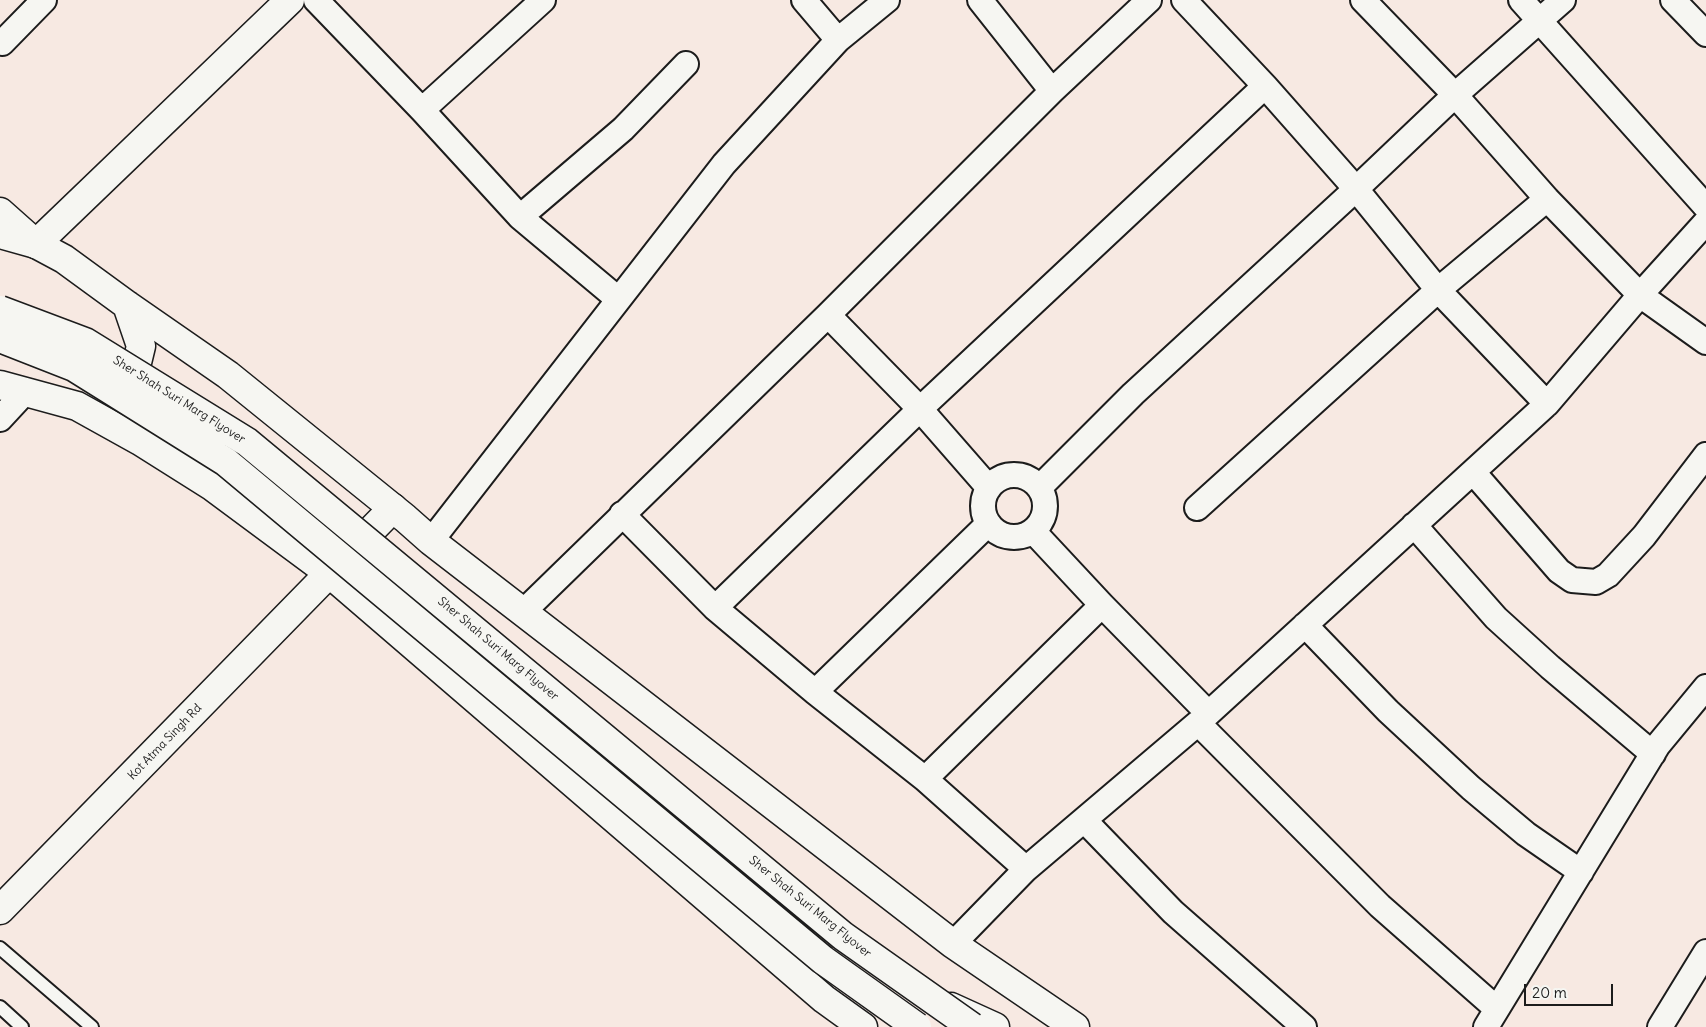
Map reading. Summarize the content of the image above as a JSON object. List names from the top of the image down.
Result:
{
  "streets": {
    "main road": ["Sher Shah Suri Marg Flyover", "Kot Atma Singh Rd"]
  },
  "scale_bar": "20 m"
}
